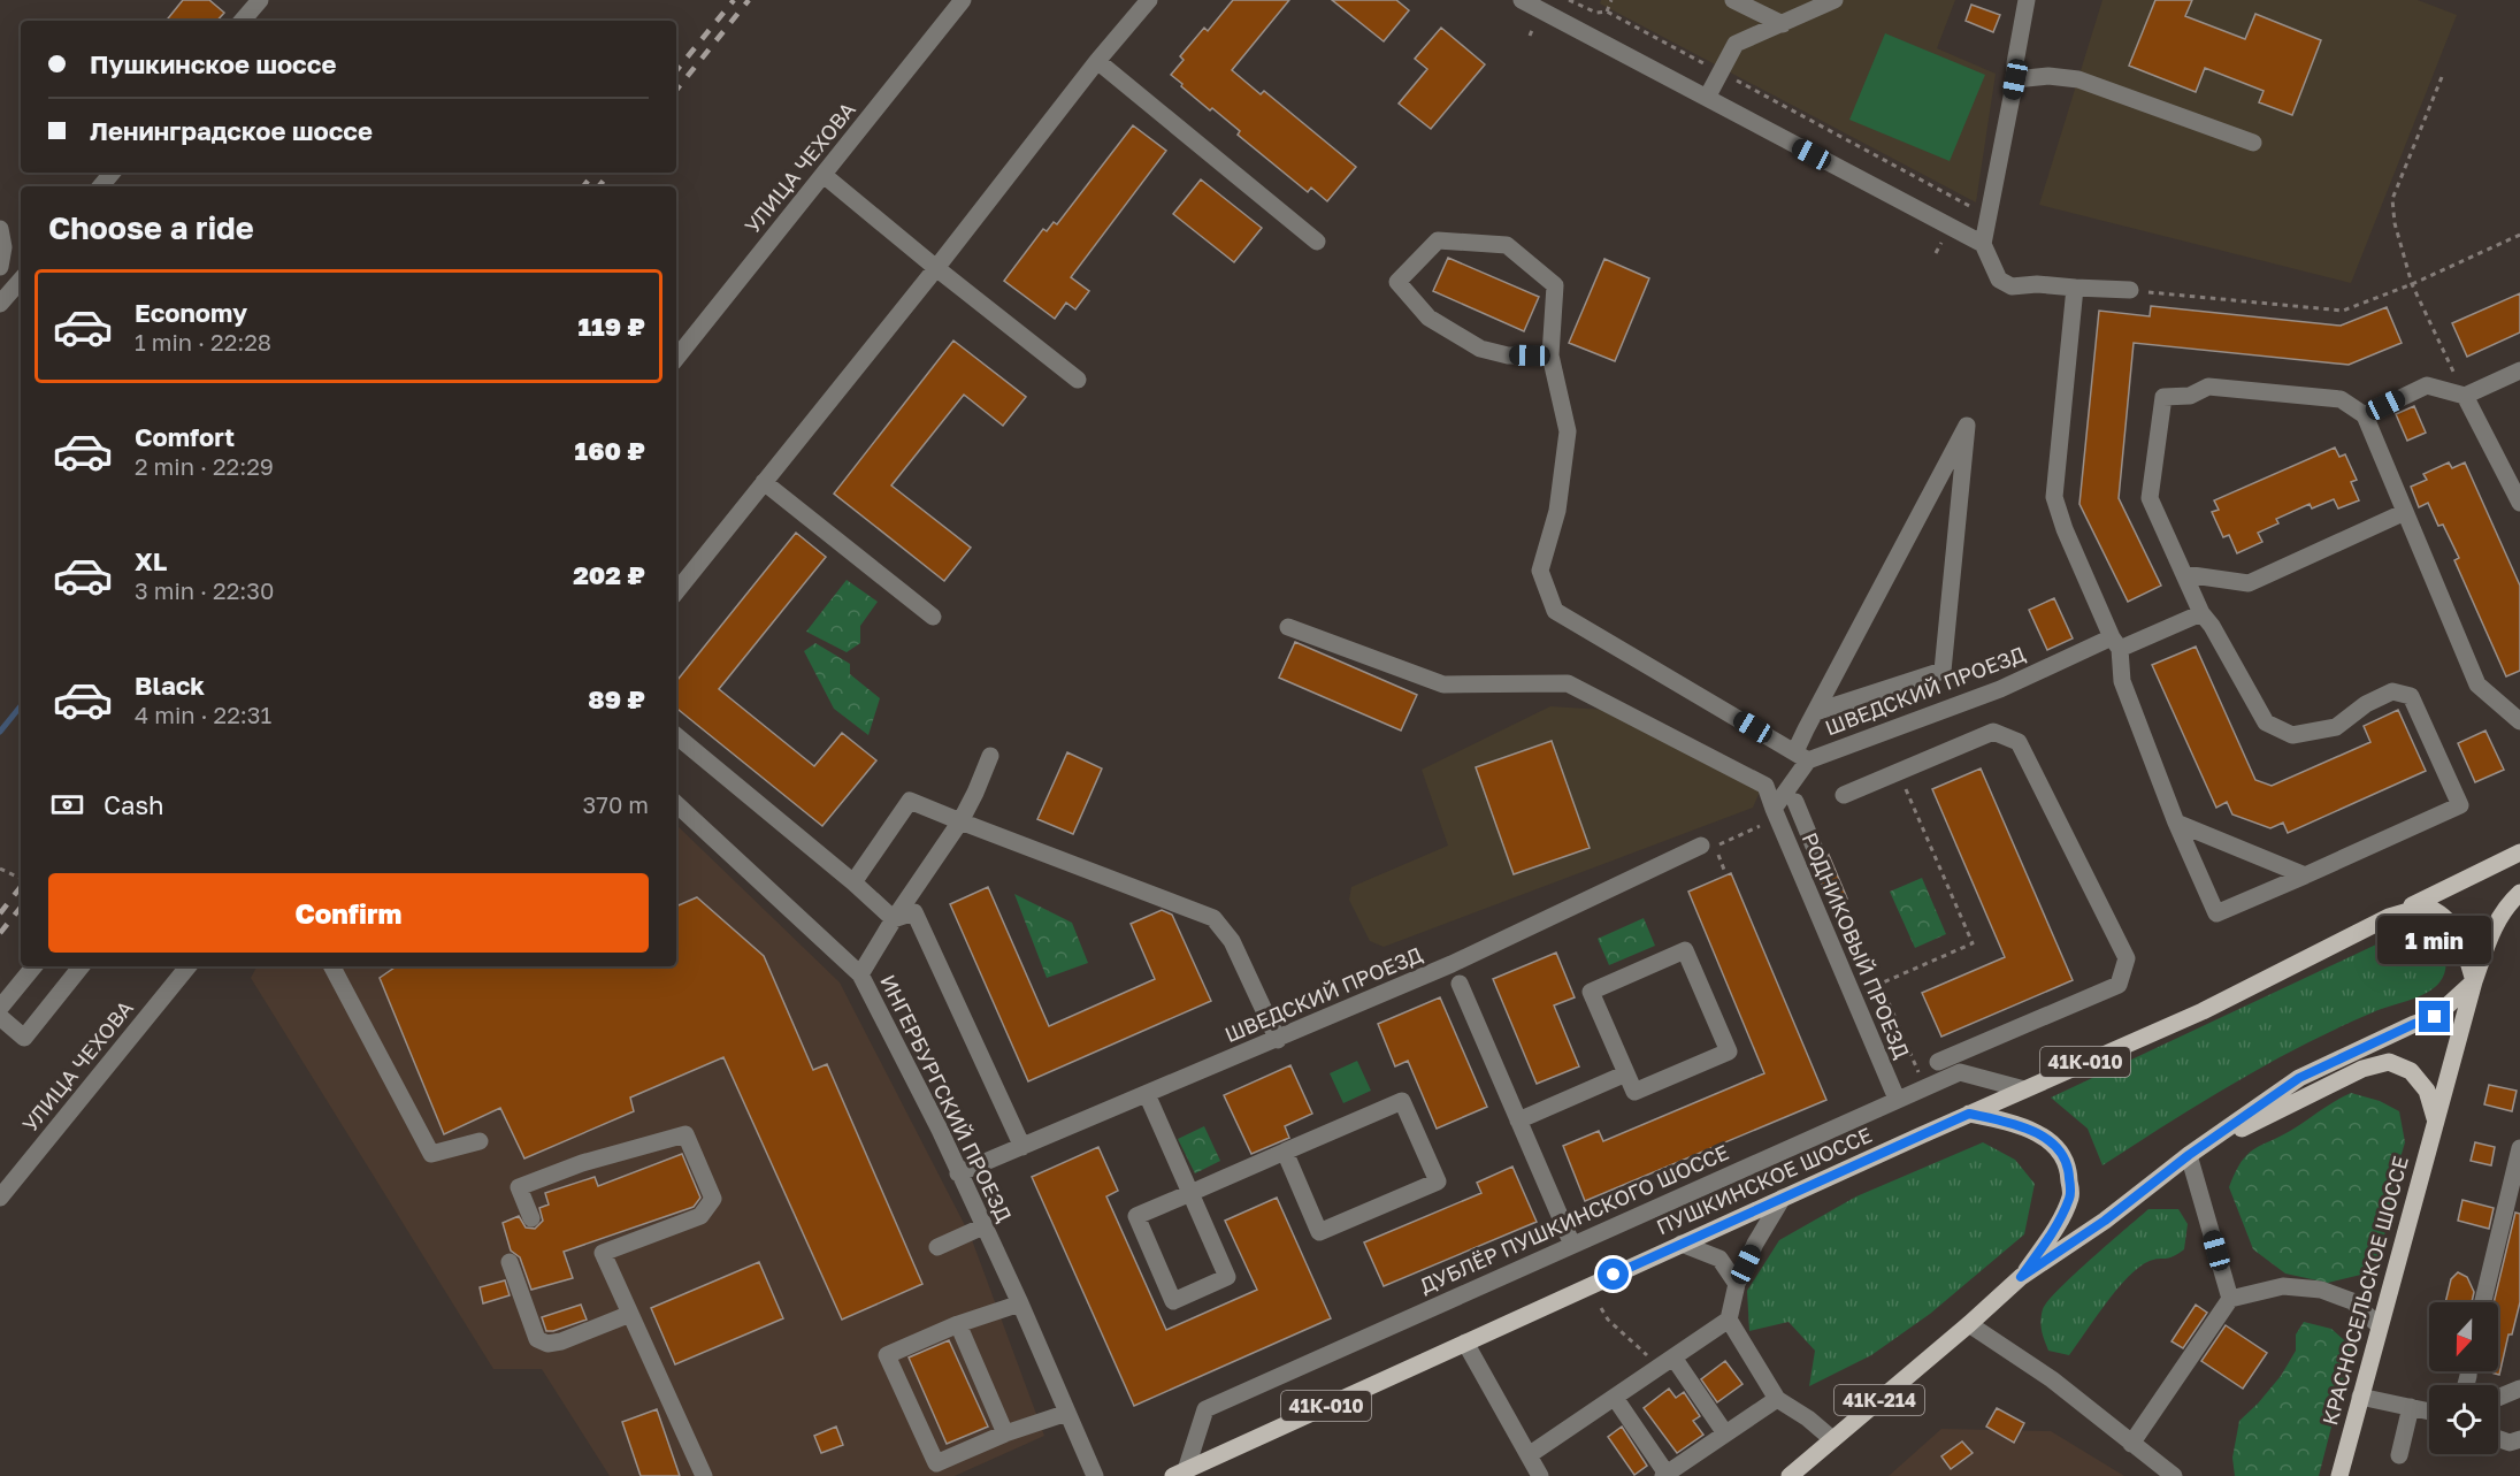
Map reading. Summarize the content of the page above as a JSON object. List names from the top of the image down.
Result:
{
  "streets": {
    "main road": [
      "41К-010",
      "ПУШКИНСКОЕ ШОССЕ",
      "КРАСНОСЕЛЬСКОЕ ШОССЕ",
      "41К-214"
    ],
    "street": [
      "УЛИЦА ЧЕХОВА",
      "ШВЕДСКИЙ ПРОЕЗД",
      "РОДНИКОВЫЙ ПРОЕЗД",
      "ИНГЕРБУРГСКИЙ ПРОЕЗД",
      "ДУБЛЁР ПУШКИНСКОГО ШОССЕ"
    ]
  },
  "crossings": [
    ["ШВЕДСКИЙ ПРОЕЗД", "РОДНИКОВЫЙ ПРОЕЗД"],
    ["ШВЕДСКИЙ ПРОЕЗД", "ИНГЕРБУРГСКИЙ ПРОЕЗД"],
    ["РОДНИКОВЫЙ ПРОЕЗД", "ДУБЛЁР ПУШКИНСКОГО ШОССЕ"],
    ["41К-010", "ПУШКИНСКОЕ ШОССЕ"],
    ["41К-010", "КРАСНОСЕЛЬСКОЕ ШОССЕ"],
    ["41К-010", "41К-214"],
    ["ПУШКИНСКОЕ ШОССЕ", "ДУБЛЁР ПУШКИНСКОГО ШОССЕ"],
    ["КРАСНОСЕЛЬСКОЕ ШОССЕ", "41К-214"]
  ],
  "north": "bottom",
  "page": {
    "banner": ["Пушкинское шоссе", "Ленинградское шоссе"],
    "heading": "Choose a ride",
    "list": [
      {
        "name": "Economy",
        "note": "1 min · 22:28",
        "value": "119 ₽"
      },
      {
        "name": "Comfort",
        "note": "2 min · 22:29",
        "value": "160 ₽"
      },
      {
        "name": "XL",
        "note": "3 min · 22:30",
        "value": "202 ₽"
      },
      {
        "name": "Black",
        "note": "4 min · 22:31",
        "value": "89 ₽"
      }
    ],
    "pay": ["Cash", "370 m"],
    "buttons": "Confirm",
    "bubble": "1 min"
  }
}
